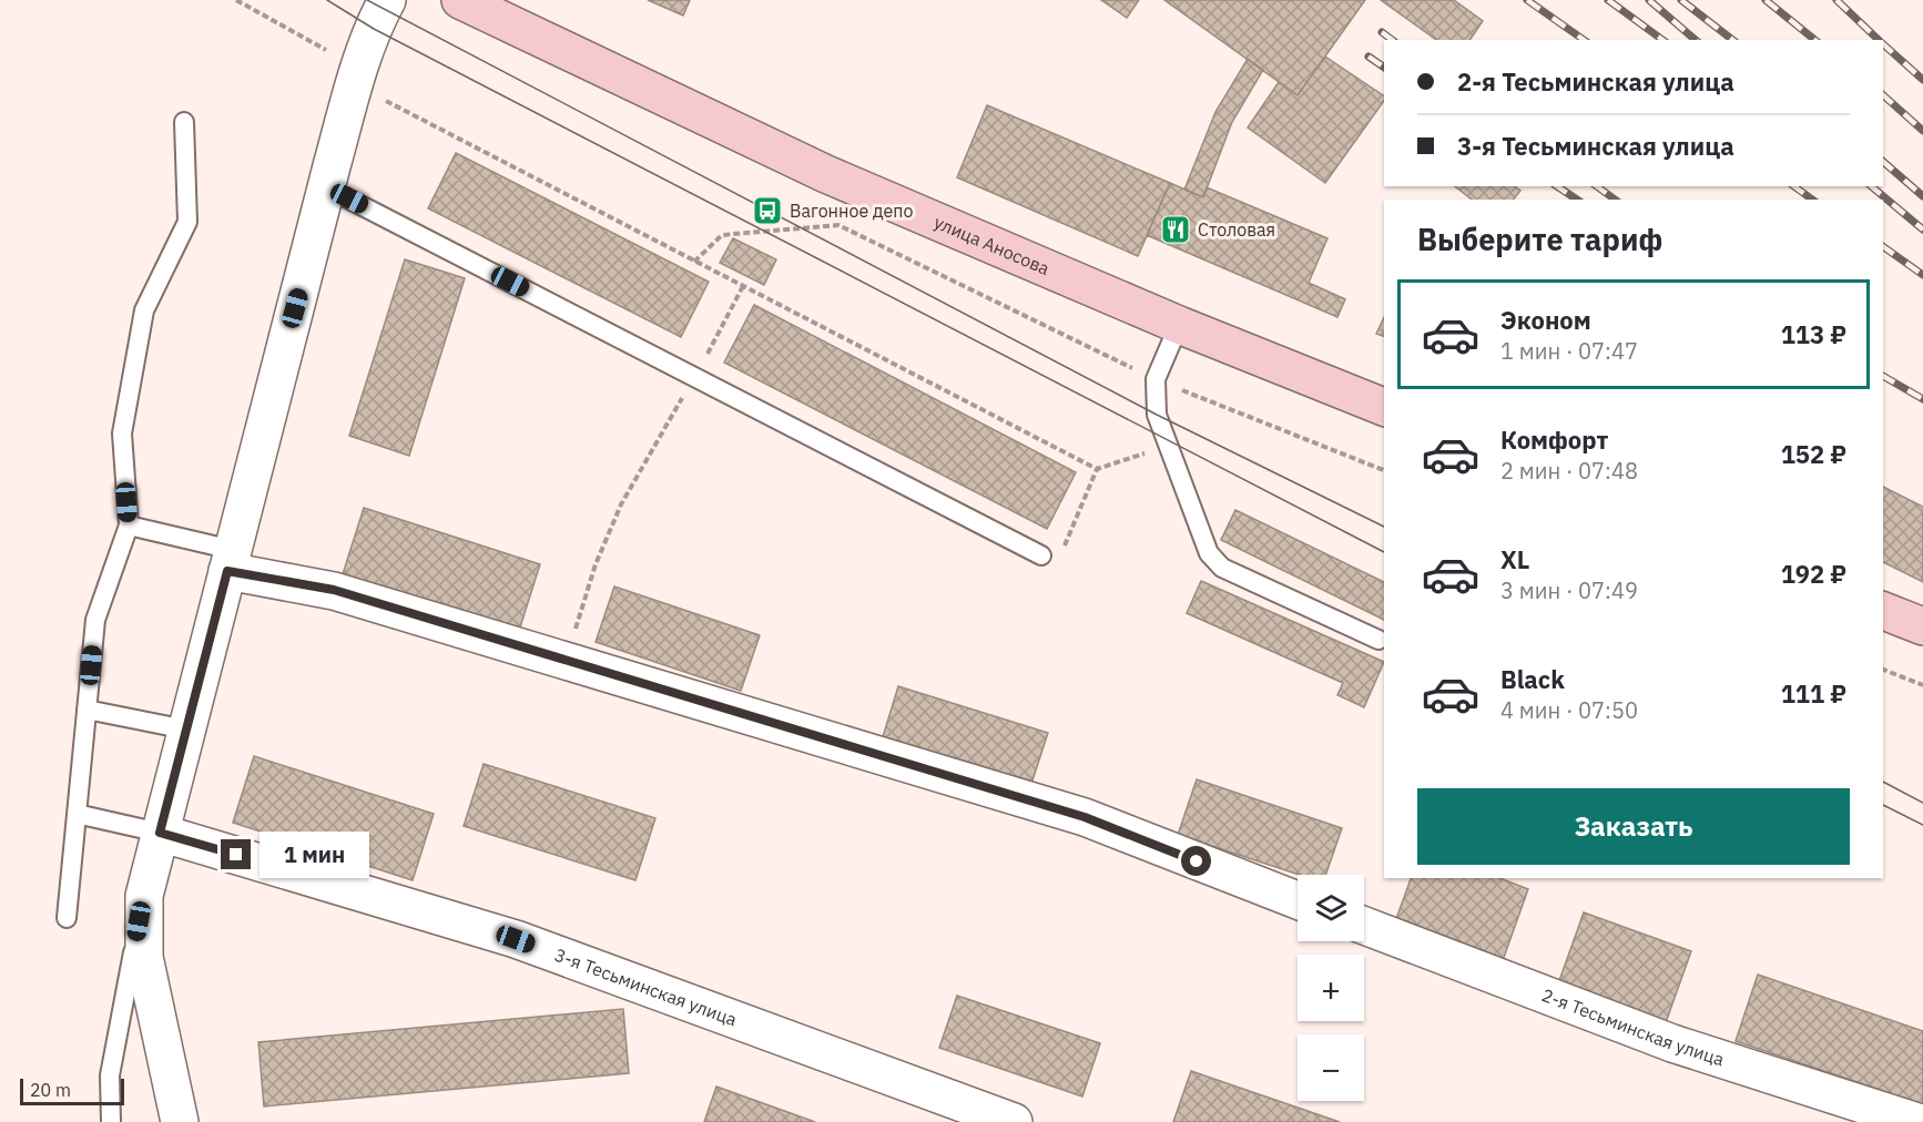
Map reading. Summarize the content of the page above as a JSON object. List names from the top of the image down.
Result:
{
  "streets": {
    "main road": ["улица Аносова"],
    "street": ["3-я Тесьминская улица", "2-я Тесьминская улица"]
  },
  "places": {
    "bus stop": ["Вагонное депо"],
    "restaurant": ["Столовая"]
  },
  "scale_bar": "20 m",
  "page": {
    "banner": ["2-я Тесьминская улица", "3-я Тесьминская улица"],
    "heading": "Выберите тариф",
    "list": [
      {
        "name": "Эконом",
        "note": "1 мин · 07:47",
        "value": "113 ₽"
      },
      {
        "name": "Комфорт",
        "note": "2 мин · 07:48",
        "value": "152 ₽"
      },
      {
        "name": "XL",
        "note": "3 мин · 07:49",
        "value": "192 ₽"
      },
      {
        "name": "Black",
        "note": "4 мин · 07:50",
        "value": "111 ₽"
      }
    ],
    "buttons": "Заказать",
    "bubble": "1 мин",
    "map_buttons": ["+", "−"],
    "scale": "20 m"
  }
}
